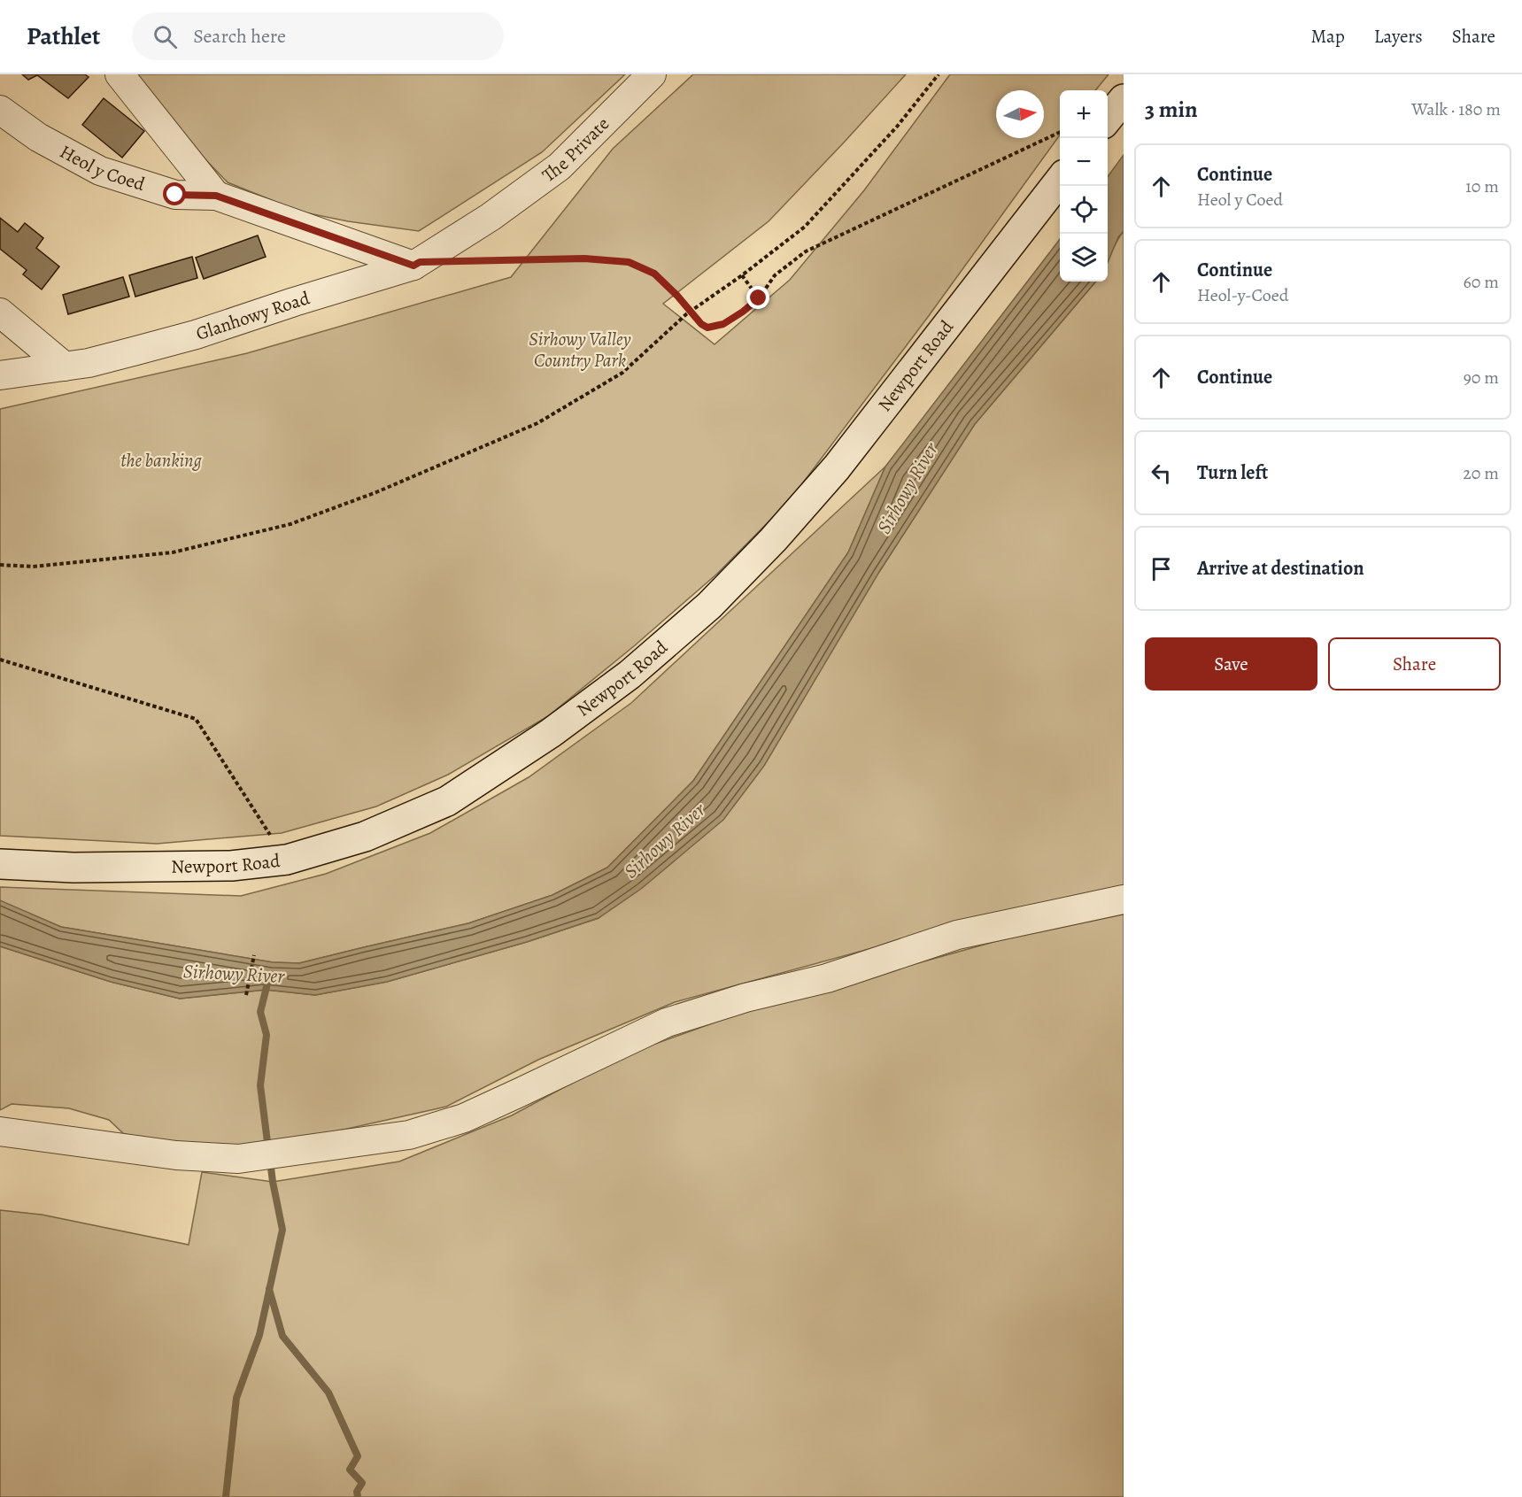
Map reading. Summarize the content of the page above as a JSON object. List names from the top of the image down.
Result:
{
  "streets": {
    "main road": ["Newport Road"],
    "street": ["The Private", "Heol y Coed", "Glanhowy Road"]
  },
  "crossings": [
    ["The Private", "Glanhowy Road"]
  ],
  "water": ["Sirhowy River"],
  "parks": ["Sirhowy Valley Country Park", "the banking"],
  "north": "right",
  "page": {
    "header": "Pathlet",
    "search": "Search here",
    "nav": ["Map", "Layers", "Share"],
    "heading": ["3 min", "Walk · 180 m"],
    "map_buttons": ["+", "−"],
    "list": [
      ["Continue", "Heol y Coed", "10 m"],
      ["Continue", "Heol-y-Coed", "60 m"],
      ["Continue", "90 m"],
      ["Turn left", "20 m"],
      "Arrive at destination"
    ],
    "buttons": ["Save", "Share"]
  }
}
